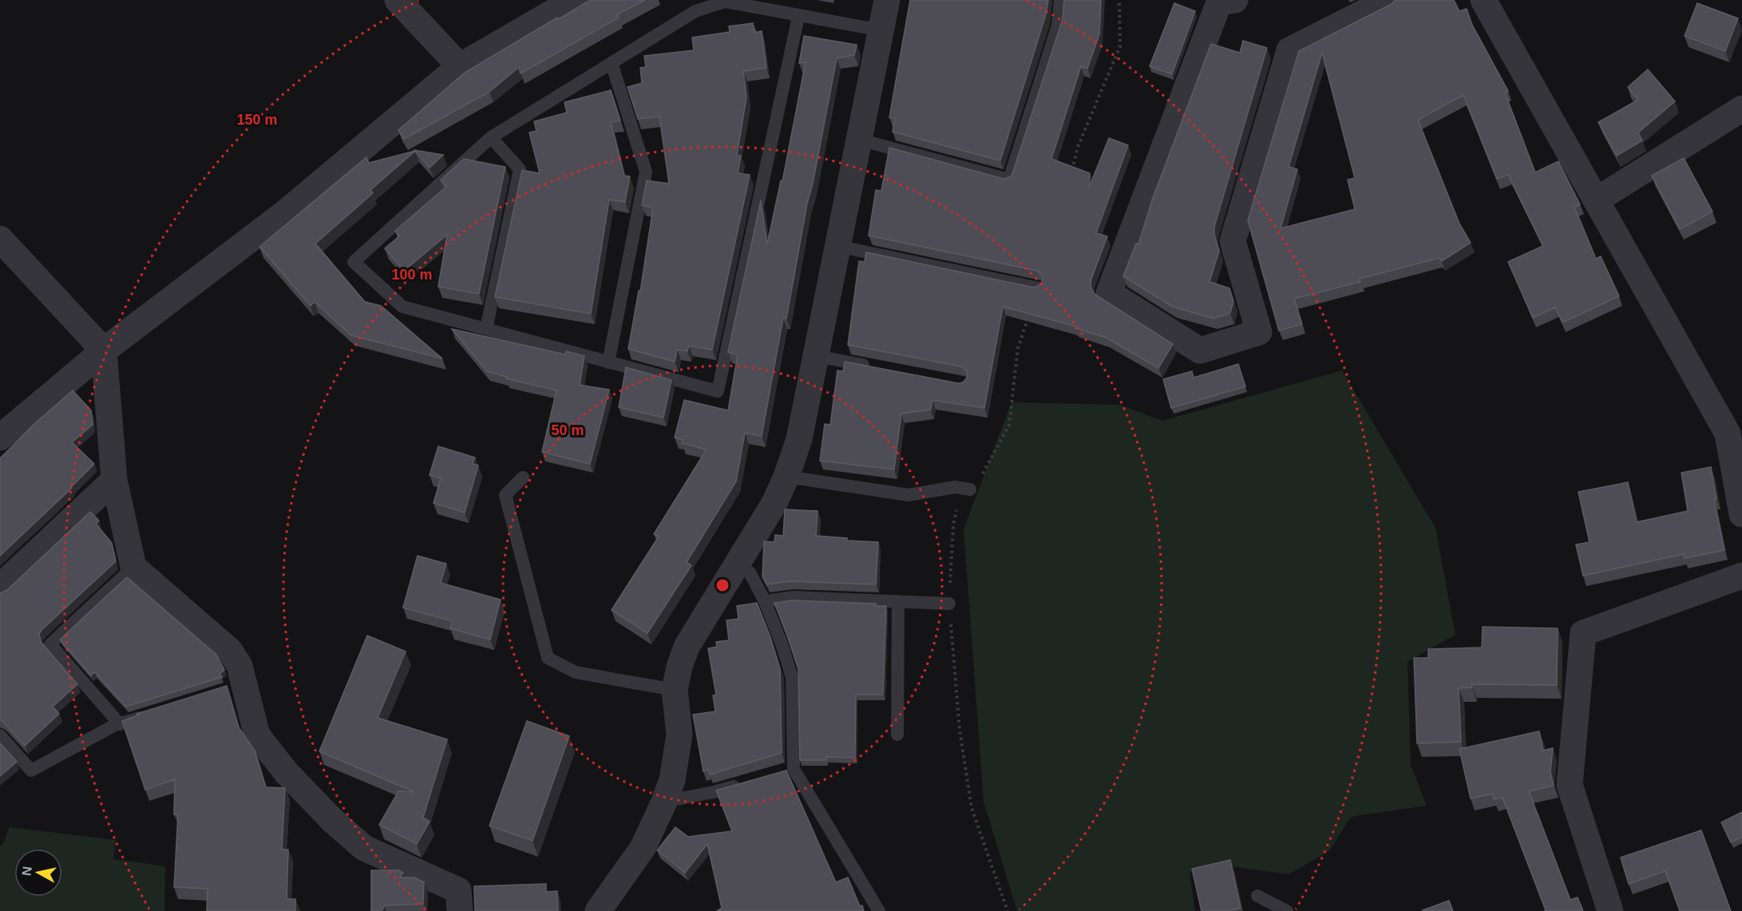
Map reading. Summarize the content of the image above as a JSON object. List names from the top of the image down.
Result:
{
  "north": "left",
  "rings": ["150 m", "100 m", "50 m"]
}
